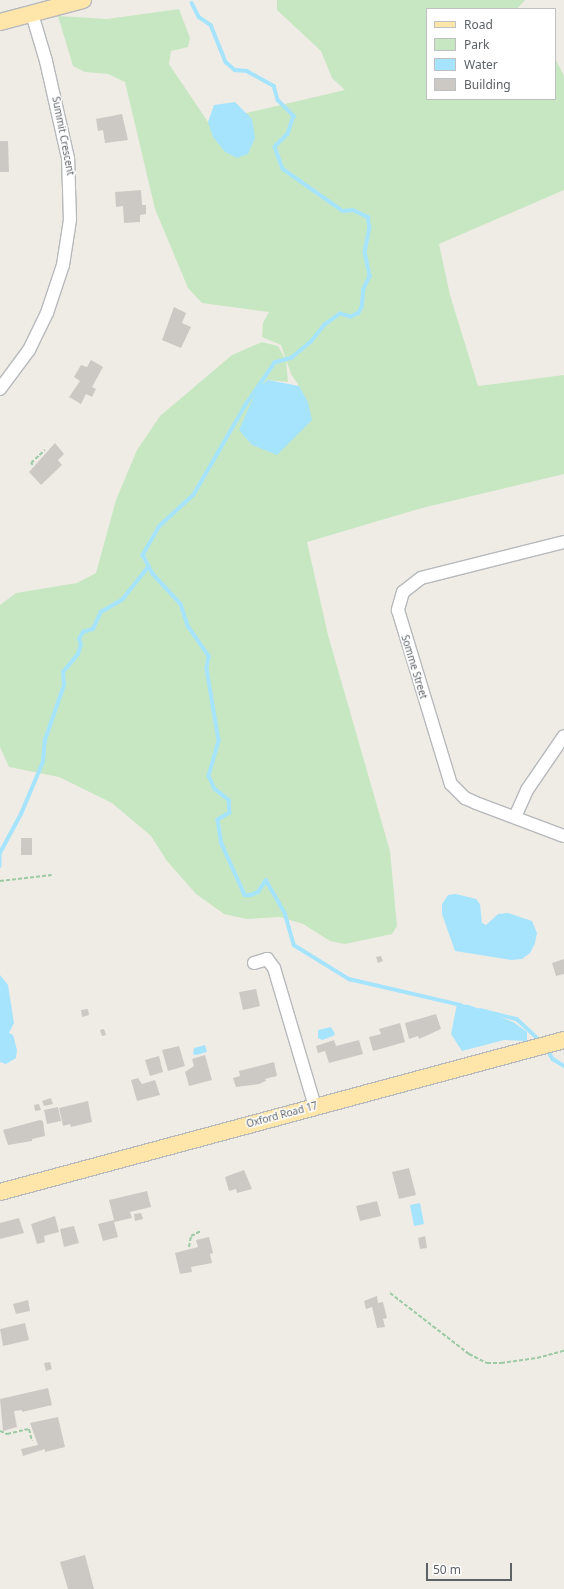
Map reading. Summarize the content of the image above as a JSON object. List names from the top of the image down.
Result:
{
  "streets": {
    "main road": ["Oxford Road 17"],
    "street": ["Summit Crescent", "Somme Street"]
  },
  "legend": [
    "Road",
    "Park",
    "Water",
    "Building"
  ],
  "scale_bar": "50 m"
}
